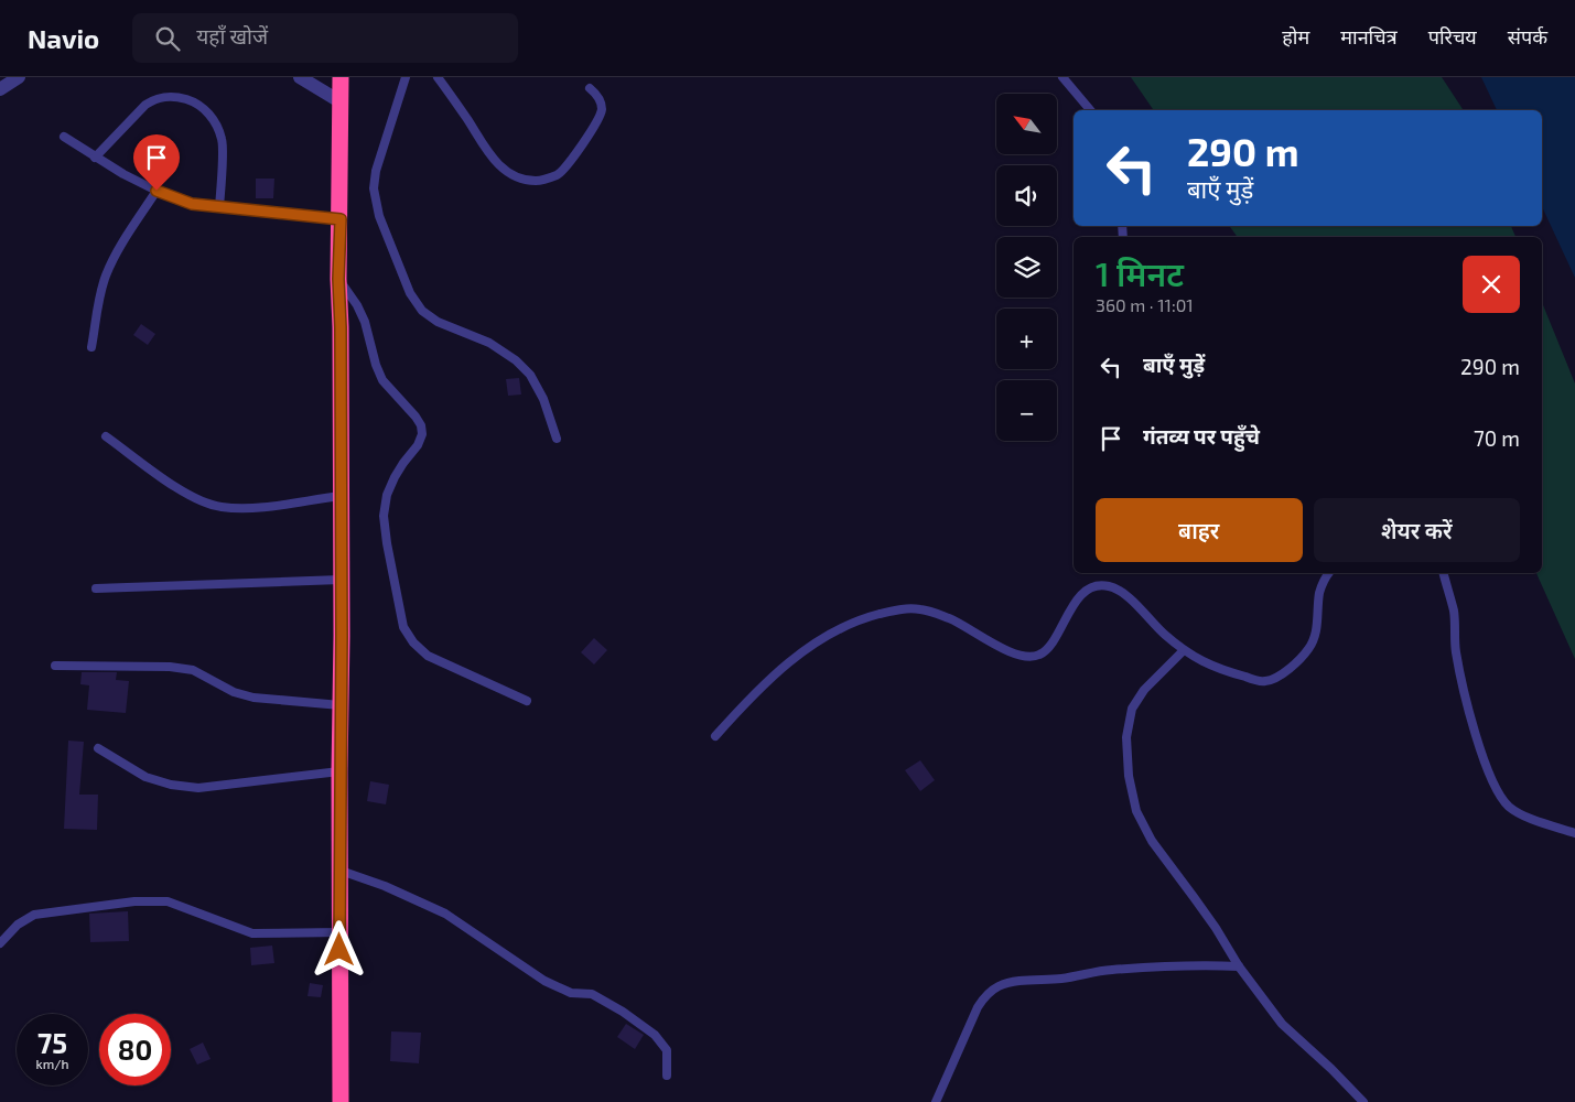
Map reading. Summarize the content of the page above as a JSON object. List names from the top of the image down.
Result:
{
  "north": "top left",
  "page": {
    "header": "Navio",
    "search": "यहाँ खोजें",
    "nav": [
      "होम",
      "मानचित्र",
      "परिचय",
      "संपर्क"
    ],
    "map_buttons": ["+", "−"],
    "turn": ["290 m", "बाएँ मुड़ें"],
    "heading": ["1 मिनट", "360 m · 11:01"],
    "list": [
      {
        "name": "बाएँ मुड़ें",
        "value": "290 m"
      },
      {
        "name": "गंतव्य पर पहुँचे",
        "value": "70 m"
      }
    ],
    "buttons": ["बाहर", "शेयर करें"],
    "speed": "75 km/h",
    "limit": "80"
  }
}
